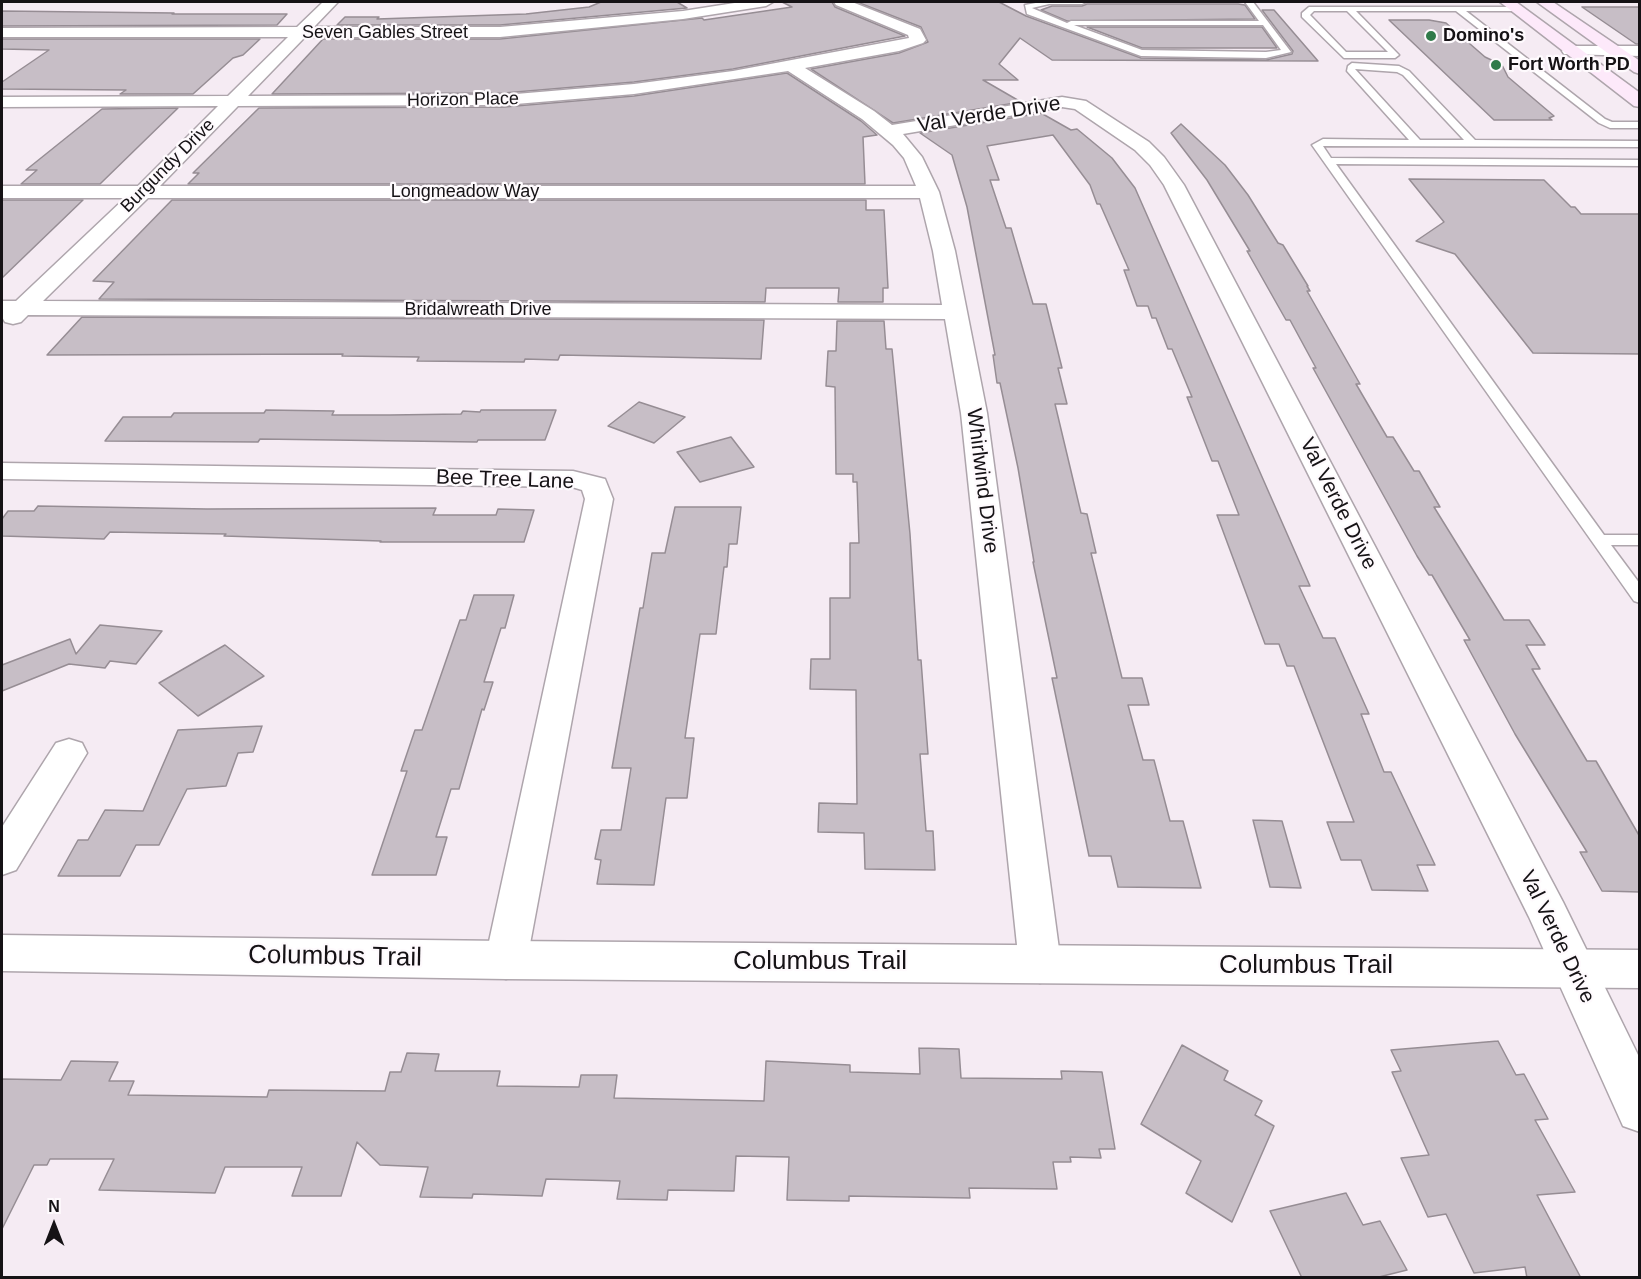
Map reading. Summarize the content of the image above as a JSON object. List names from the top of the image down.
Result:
{
  "streets": {
    "street": [
      "Seven Gables Street",
      "Horizon Place",
      "Val Verde Drive",
      "Burgundy Drive",
      "Longmeadow Way",
      "Bridalwreath Drive",
      "Bee Tree Lane",
      "Whirlwind Drive",
      "Columbus Trail"
    ]
  },
  "crossings": [
    ["Seven Gables Street", "Burgundy Drive"],
    ["Horizon Place", "Burgundy Drive"],
    ["Horizon Place", "Whirlwind Drive"],
    ["Val Verde Drive", "Whirlwind Drive"],
    ["Val Verde Drive", "Columbus Trail"],
    ["Burgundy Drive", "Longmeadow Way"],
    ["Burgundy Drive", "Bridalwreath Drive"],
    ["Longmeadow Way", "Whirlwind Drive"],
    ["Bridalwreath Drive", "Whirlwind Drive"],
    ["Bee Tree Lane", "Columbus Trail"],
    ["Whirlwind Drive", "Columbus Trail"]
  ],
  "places": ["Domino's", "Fort Worth PD"],
  "north": "top"
}
